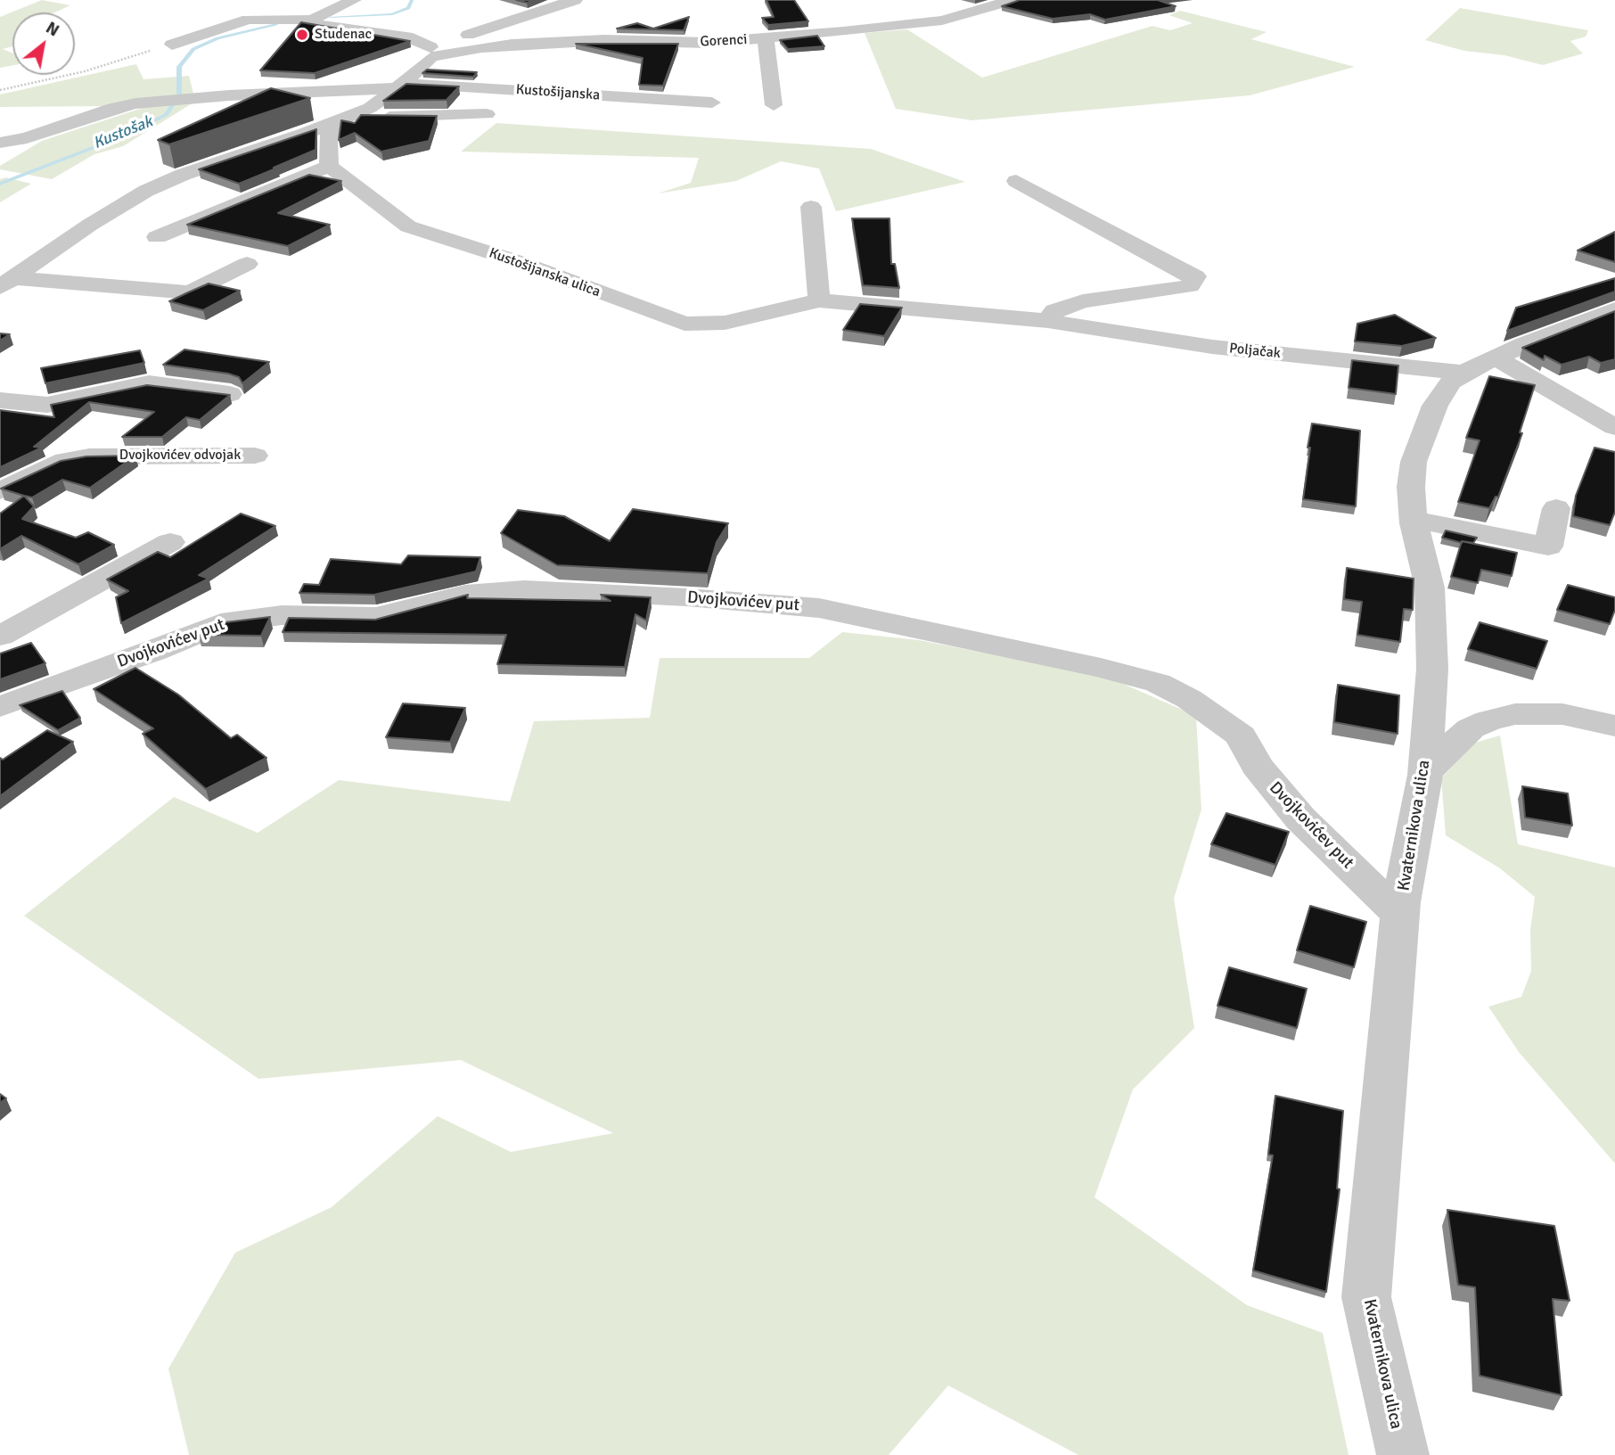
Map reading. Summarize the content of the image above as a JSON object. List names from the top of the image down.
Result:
{
  "streets": {
    "street": [
      "Gorenci",
      "Kustošijanska",
      "Kustošijanska ulica",
      "Poljačak",
      "Dvojkovićev odvojak",
      "Dvojkovićev put",
      "Kvaternikova ulica"
    ]
  },
  "crossings": [
    ["Kustošijanska ulica", "Poljačak"],
    ["Poljačak", "Kvaternikova ulica"],
    ["Dvojkovićev put", "Kvaternikova ulica"]
  ],
  "water": ["Kustošak"],
  "places": ["Studenac"],
  "north": "top right"
}
